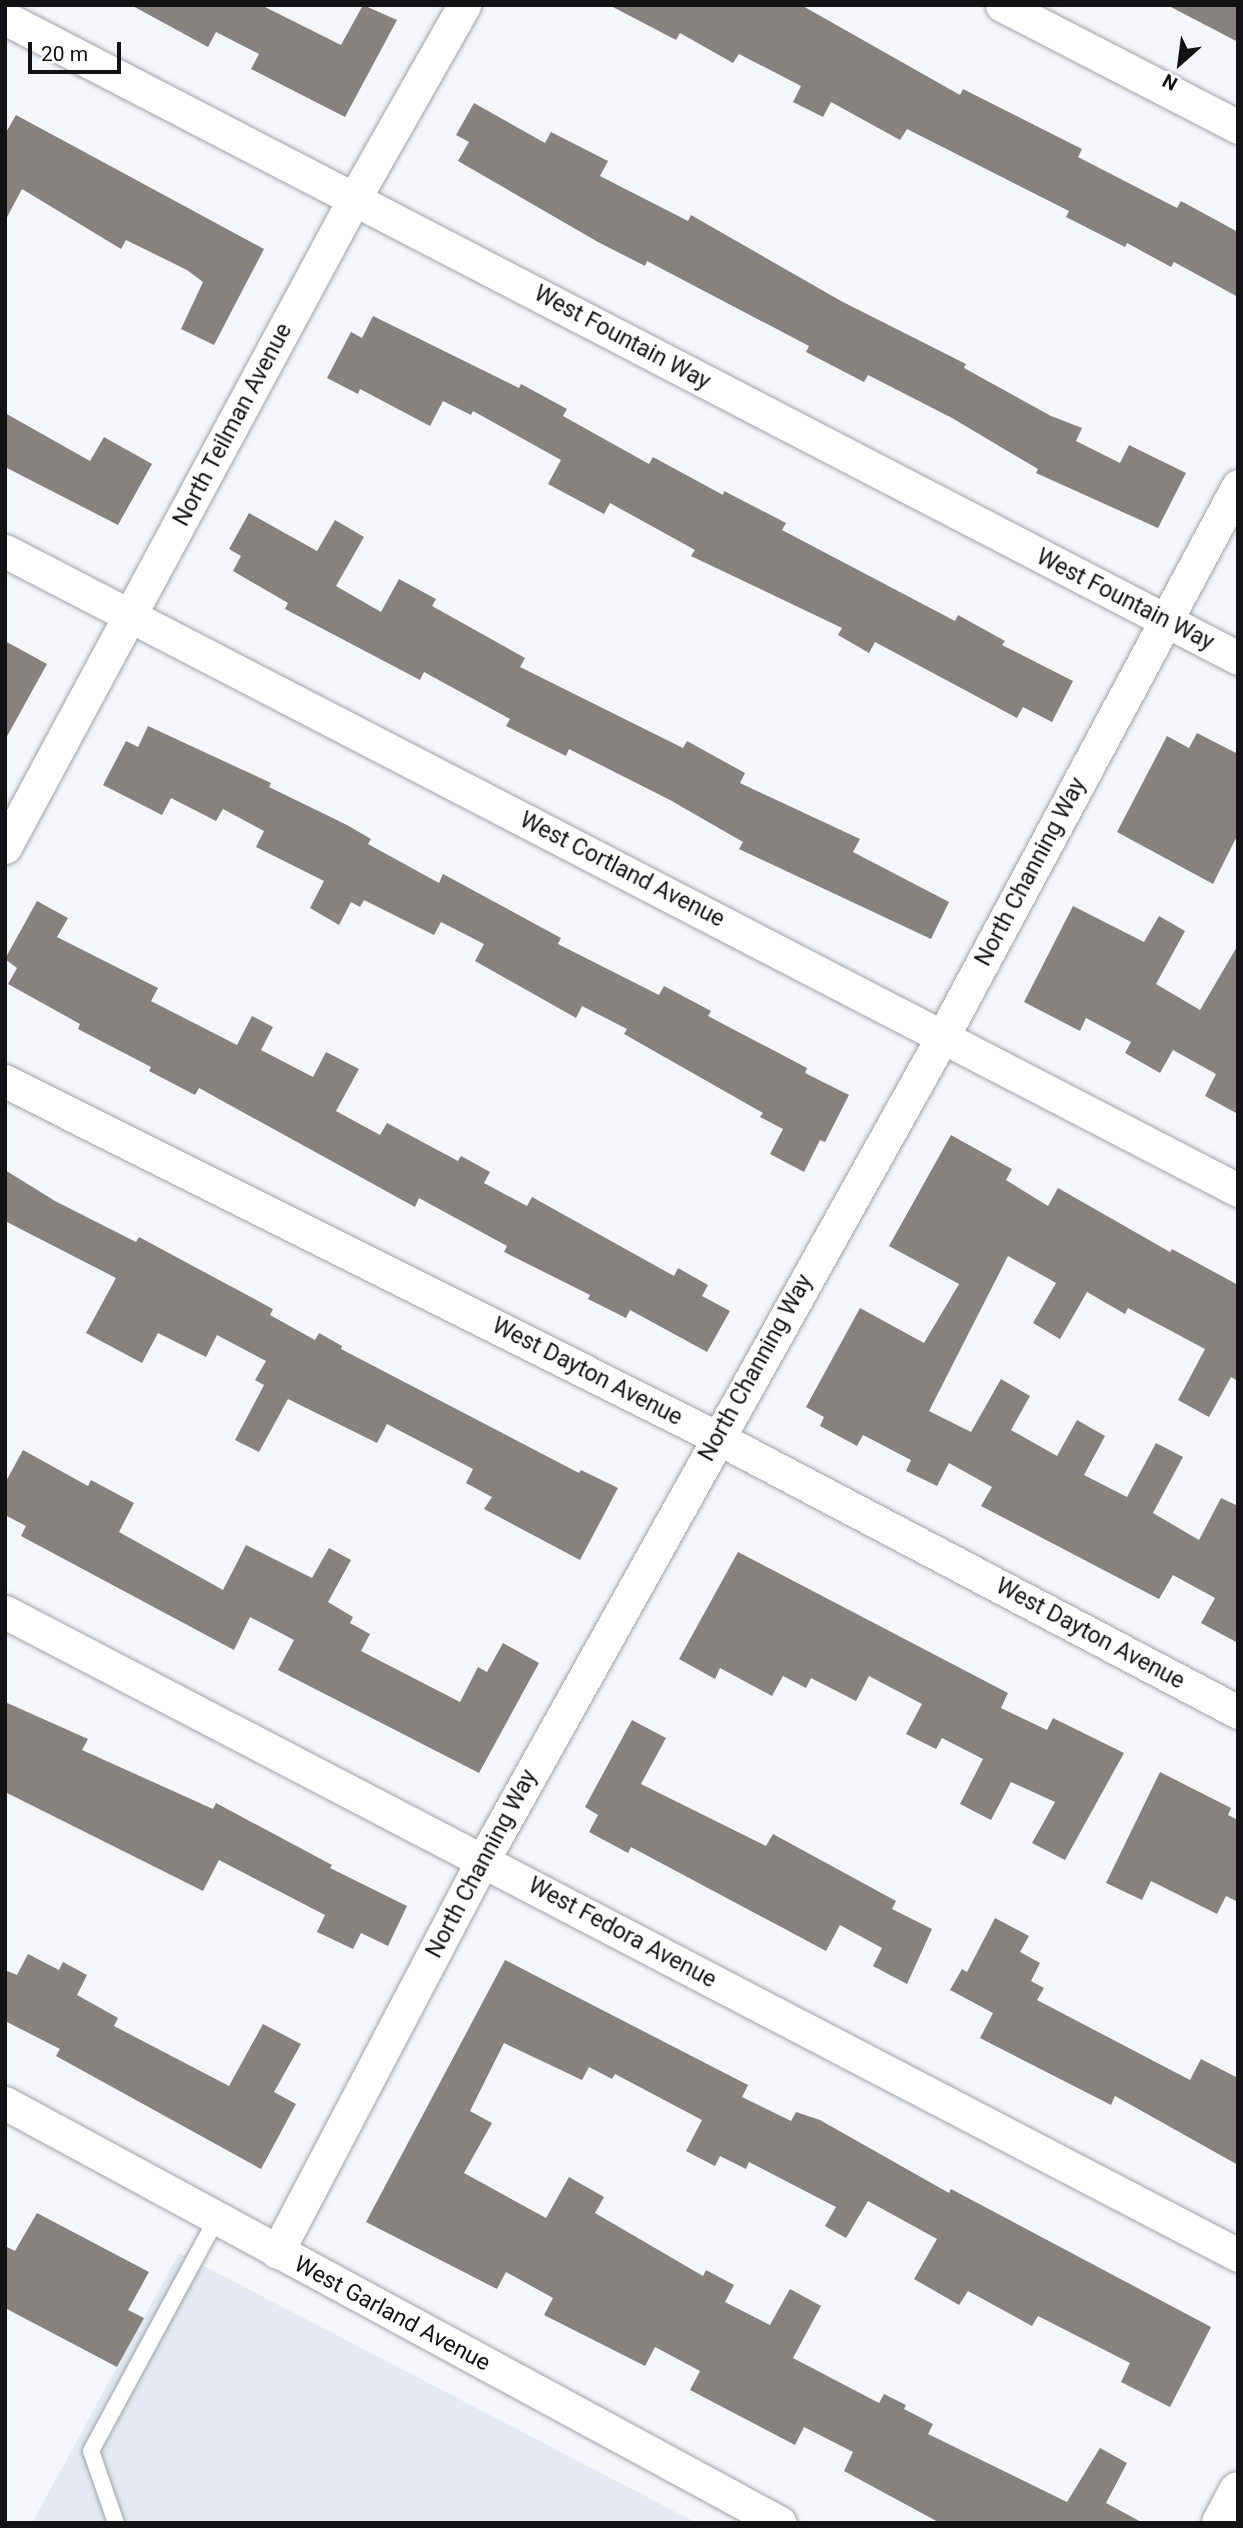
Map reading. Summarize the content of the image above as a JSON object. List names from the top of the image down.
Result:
{
  "streets": {
    "street": [
      "West Fountain Way",
      "North Teilman Avenue",
      "West Cortland Avenue",
      "North Channing Way",
      "West Dayton Avenue",
      "West Fedora Avenue",
      "West Garland Avenue"
    ]
  },
  "crossings": [
    ["West Fountain Way", "North Teilman Avenue"],
    ["West Fountain Way", "North Channing Way"],
    ["North Teilman Avenue", "West Cortland Avenue"],
    ["West Cortland Avenue", "North Channing Way"],
    ["North Channing Way", "West Dayton Avenue"],
    ["North Channing Way", "West Fedora Avenue"],
    ["North Channing Way", "West Garland Avenue"]
  ],
  "scale_bar": "20 m",
  "north": "bottom left"
}
